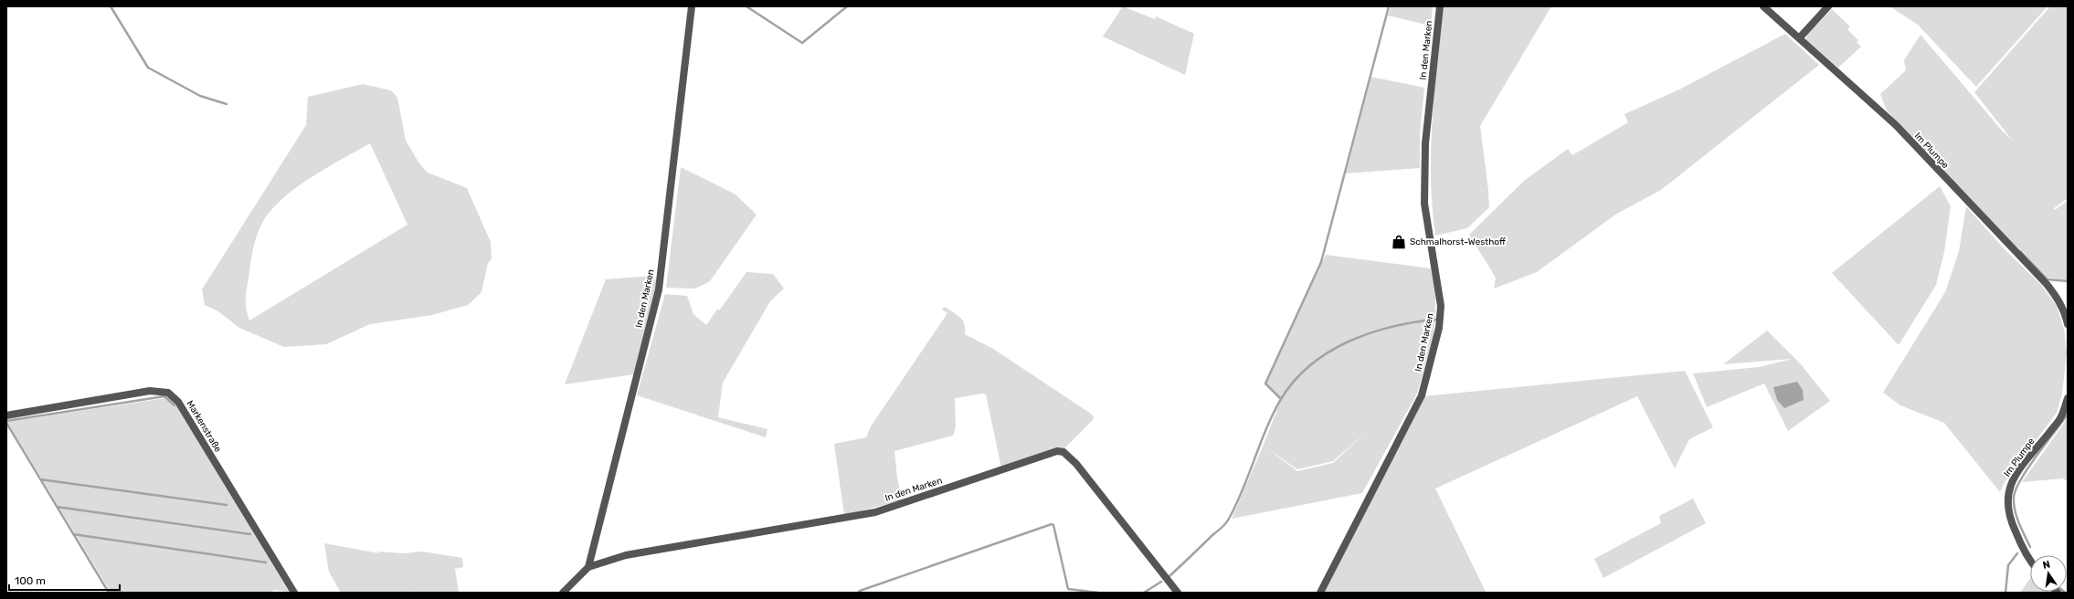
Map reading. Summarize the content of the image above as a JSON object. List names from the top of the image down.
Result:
{
  "streets": {
    "street": ["In den Marken", "Im Plumpe", "Markenstraße"]
  },
  "places": {
    "shop": ["Schmalhorst-Westhoff"]
  },
  "scale_bar": "100 m",
  "north": "top"
}
